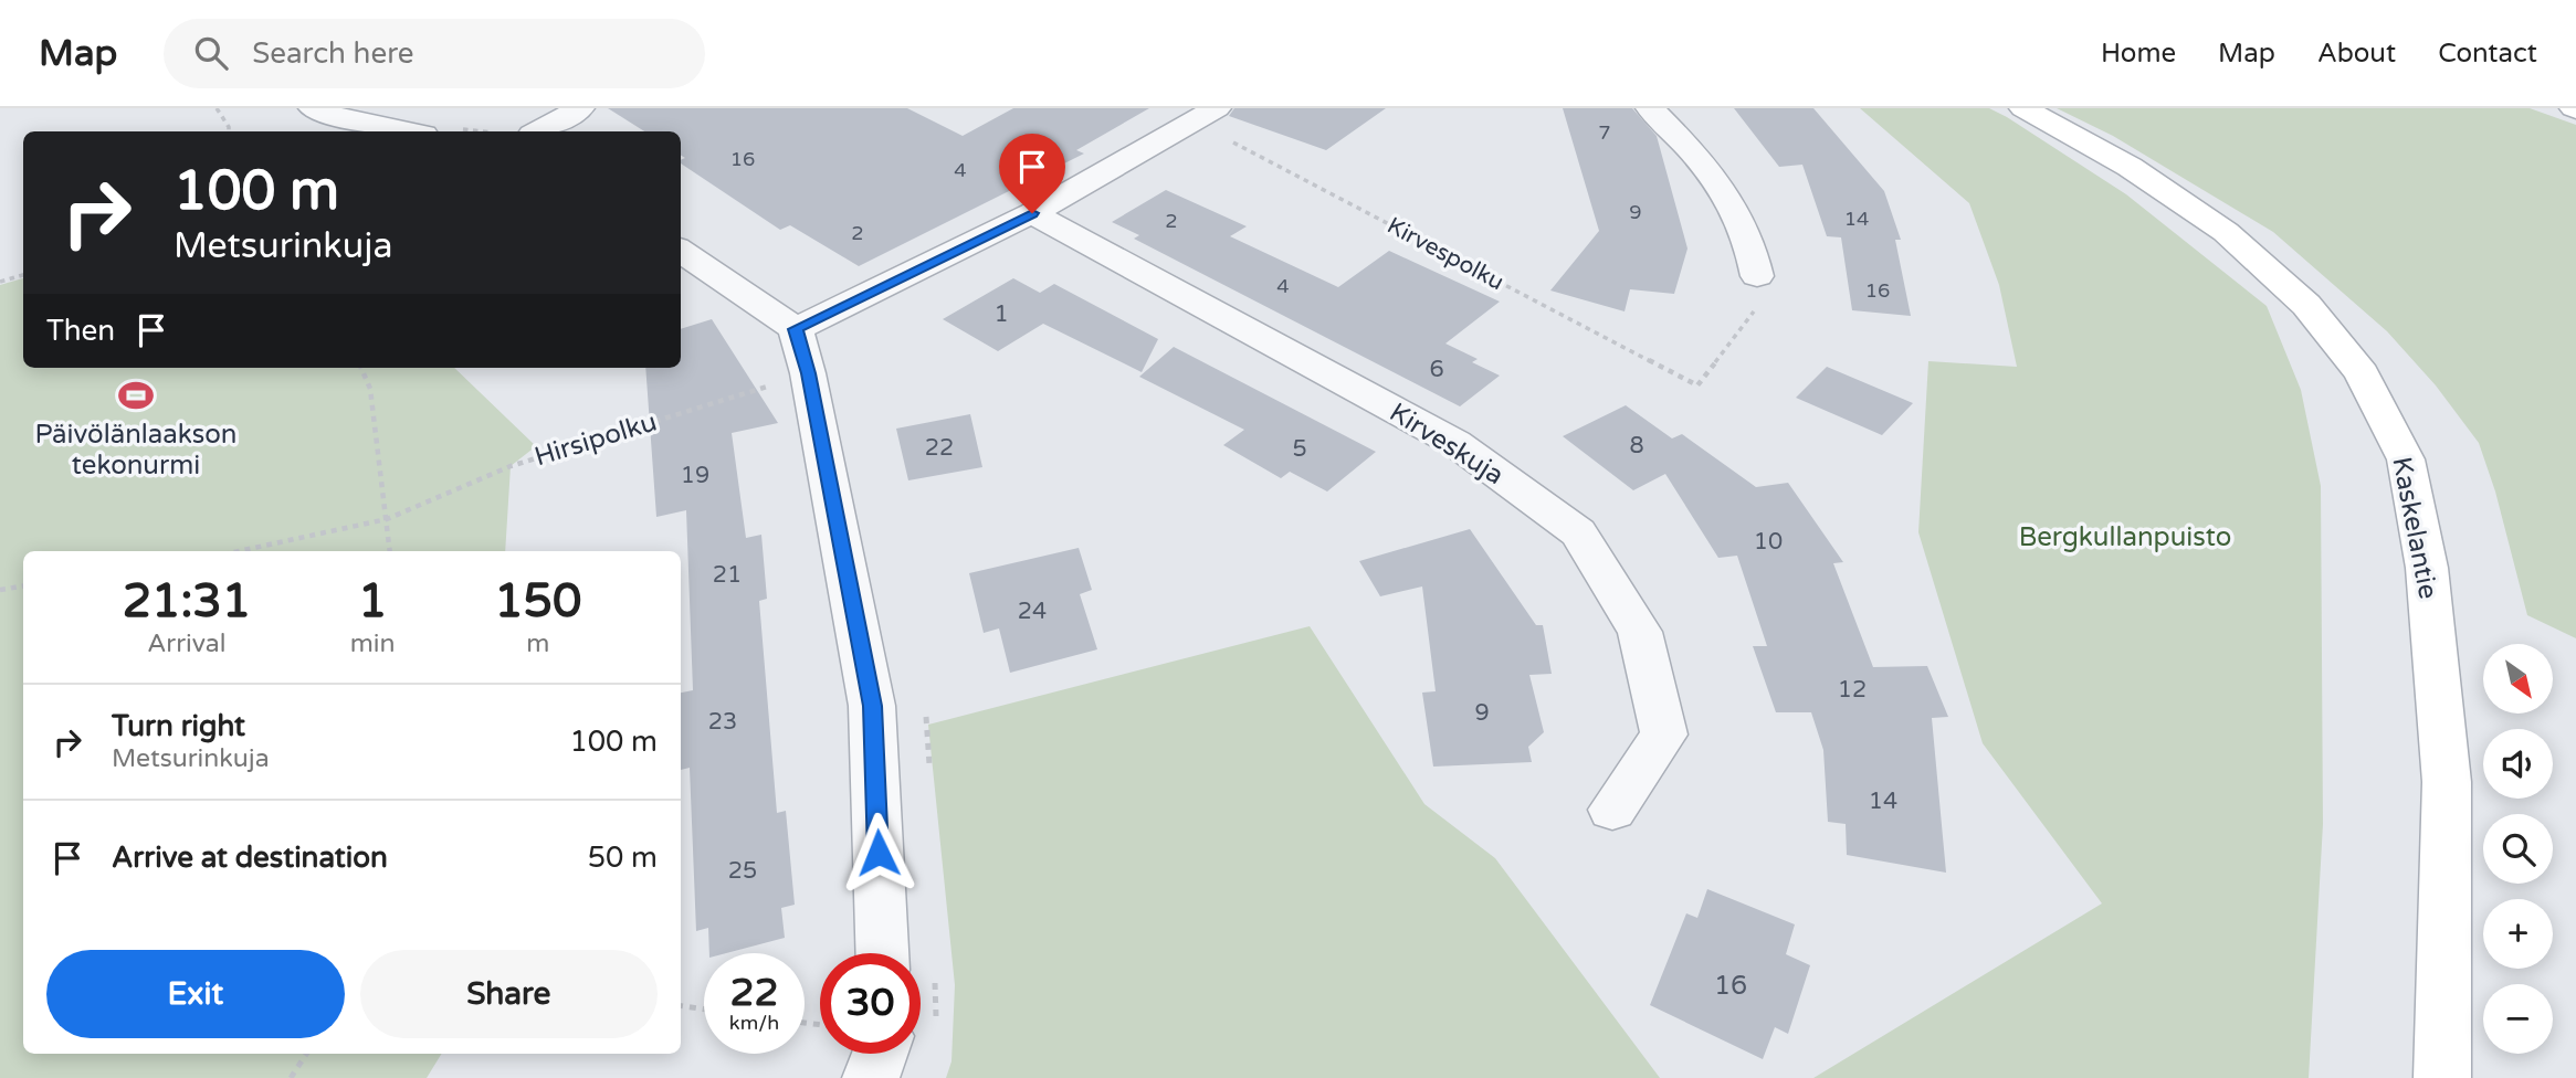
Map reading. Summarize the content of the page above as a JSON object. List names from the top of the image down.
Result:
{
  "streets": {
    "street": ["Kirveskuja", "Kaskelantie"],
    "path": ["Kirvespolku", "Hirsipolku"]
  },
  "parks": ["Bergkullanpuisto"],
  "places": {
    "sports": ["Päivölänlaakson tekonurmi"]
  },
  "house_numbers": [
    "7",
    "16",
    "4",
    "9",
    "14",
    "2",
    "2",
    "4",
    "16",
    "1",
    "6",
    "8",
    "22",
    "5",
    "19",
    "10",
    "21",
    "24",
    "12",
    "9",
    "23",
    "14",
    "25",
    "16"
  ],
  "north": "bottom right",
  "page": {
    "header": "Map",
    "search": "Search here",
    "nav": [
      "Home",
      "Map",
      "About",
      "Contact"
    ],
    "turn": ["100 m", "Metsurinkuja"],
    "then": "Then",
    "eta": [
      "21:31",
      "Arrival",
      "1",
      "min",
      "150",
      "m"
    ],
    "map_buttons": ["+", "−"],
    "list": [
      {
        "name": "Turn right",
        "note": "Metsurinkuja",
        "value": "100 m"
      },
      {
        "name": "Arrive at destination",
        "value": "50 m"
      }
    ],
    "buttons": ["Exit", "Share"],
    "speed": "22 km/h",
    "limit": "30"
  }
}
